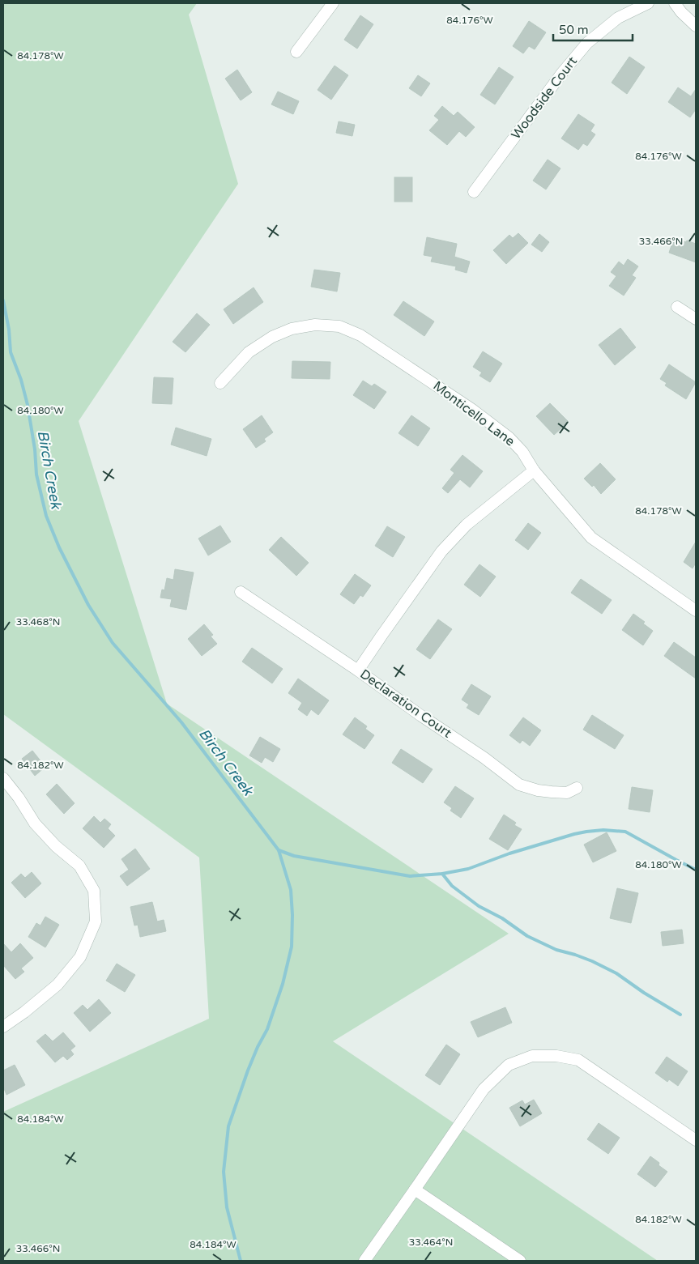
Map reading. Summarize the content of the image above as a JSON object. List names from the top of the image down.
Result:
{
  "streets": {
    "street": ["Woodside Court", "Monticello Lane", "Declaration Court"]
  },
  "water": ["Birch Creek"],
  "scale_bar": "50 m",
  "coordinates": [
    "84.176°W",
    "84.178°W",
    "33.466°N",
    "84.180°W",
    "33.468°N",
    "84.182°W",
    "84.184°W",
    "33.464°N"
  ]
}
